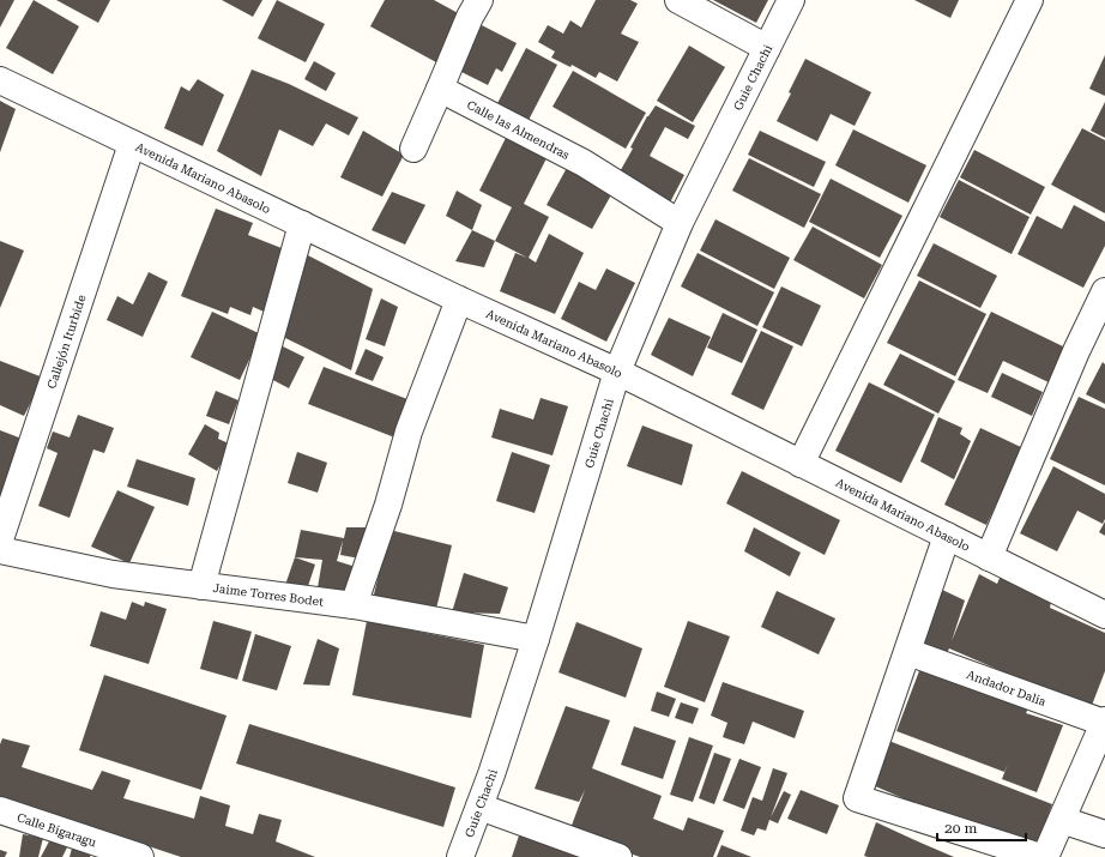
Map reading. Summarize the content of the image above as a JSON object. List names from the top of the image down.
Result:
{
  "streets": {
    "street": [
      "Guie Chachi",
      "Calle las Almendras",
      "Avenida Mariano Abasolo",
      "Callejón Iturbide",
      "Jaime Torres Bodet",
      "Andador Dalia",
      "Calle Bigaragu"
    ]
  },
  "crossings": [
    ["Guie Chachi", "Calle las Almendras"],
    ["Guie Chachi", "Avenida Mariano Abasolo"],
    ["Guie Chachi", "Jaime Torres Bodet"],
    ["Avenida Mariano Abasolo", "Callejón Iturbide"]
  ],
  "scale_bar": "20 m"
}
